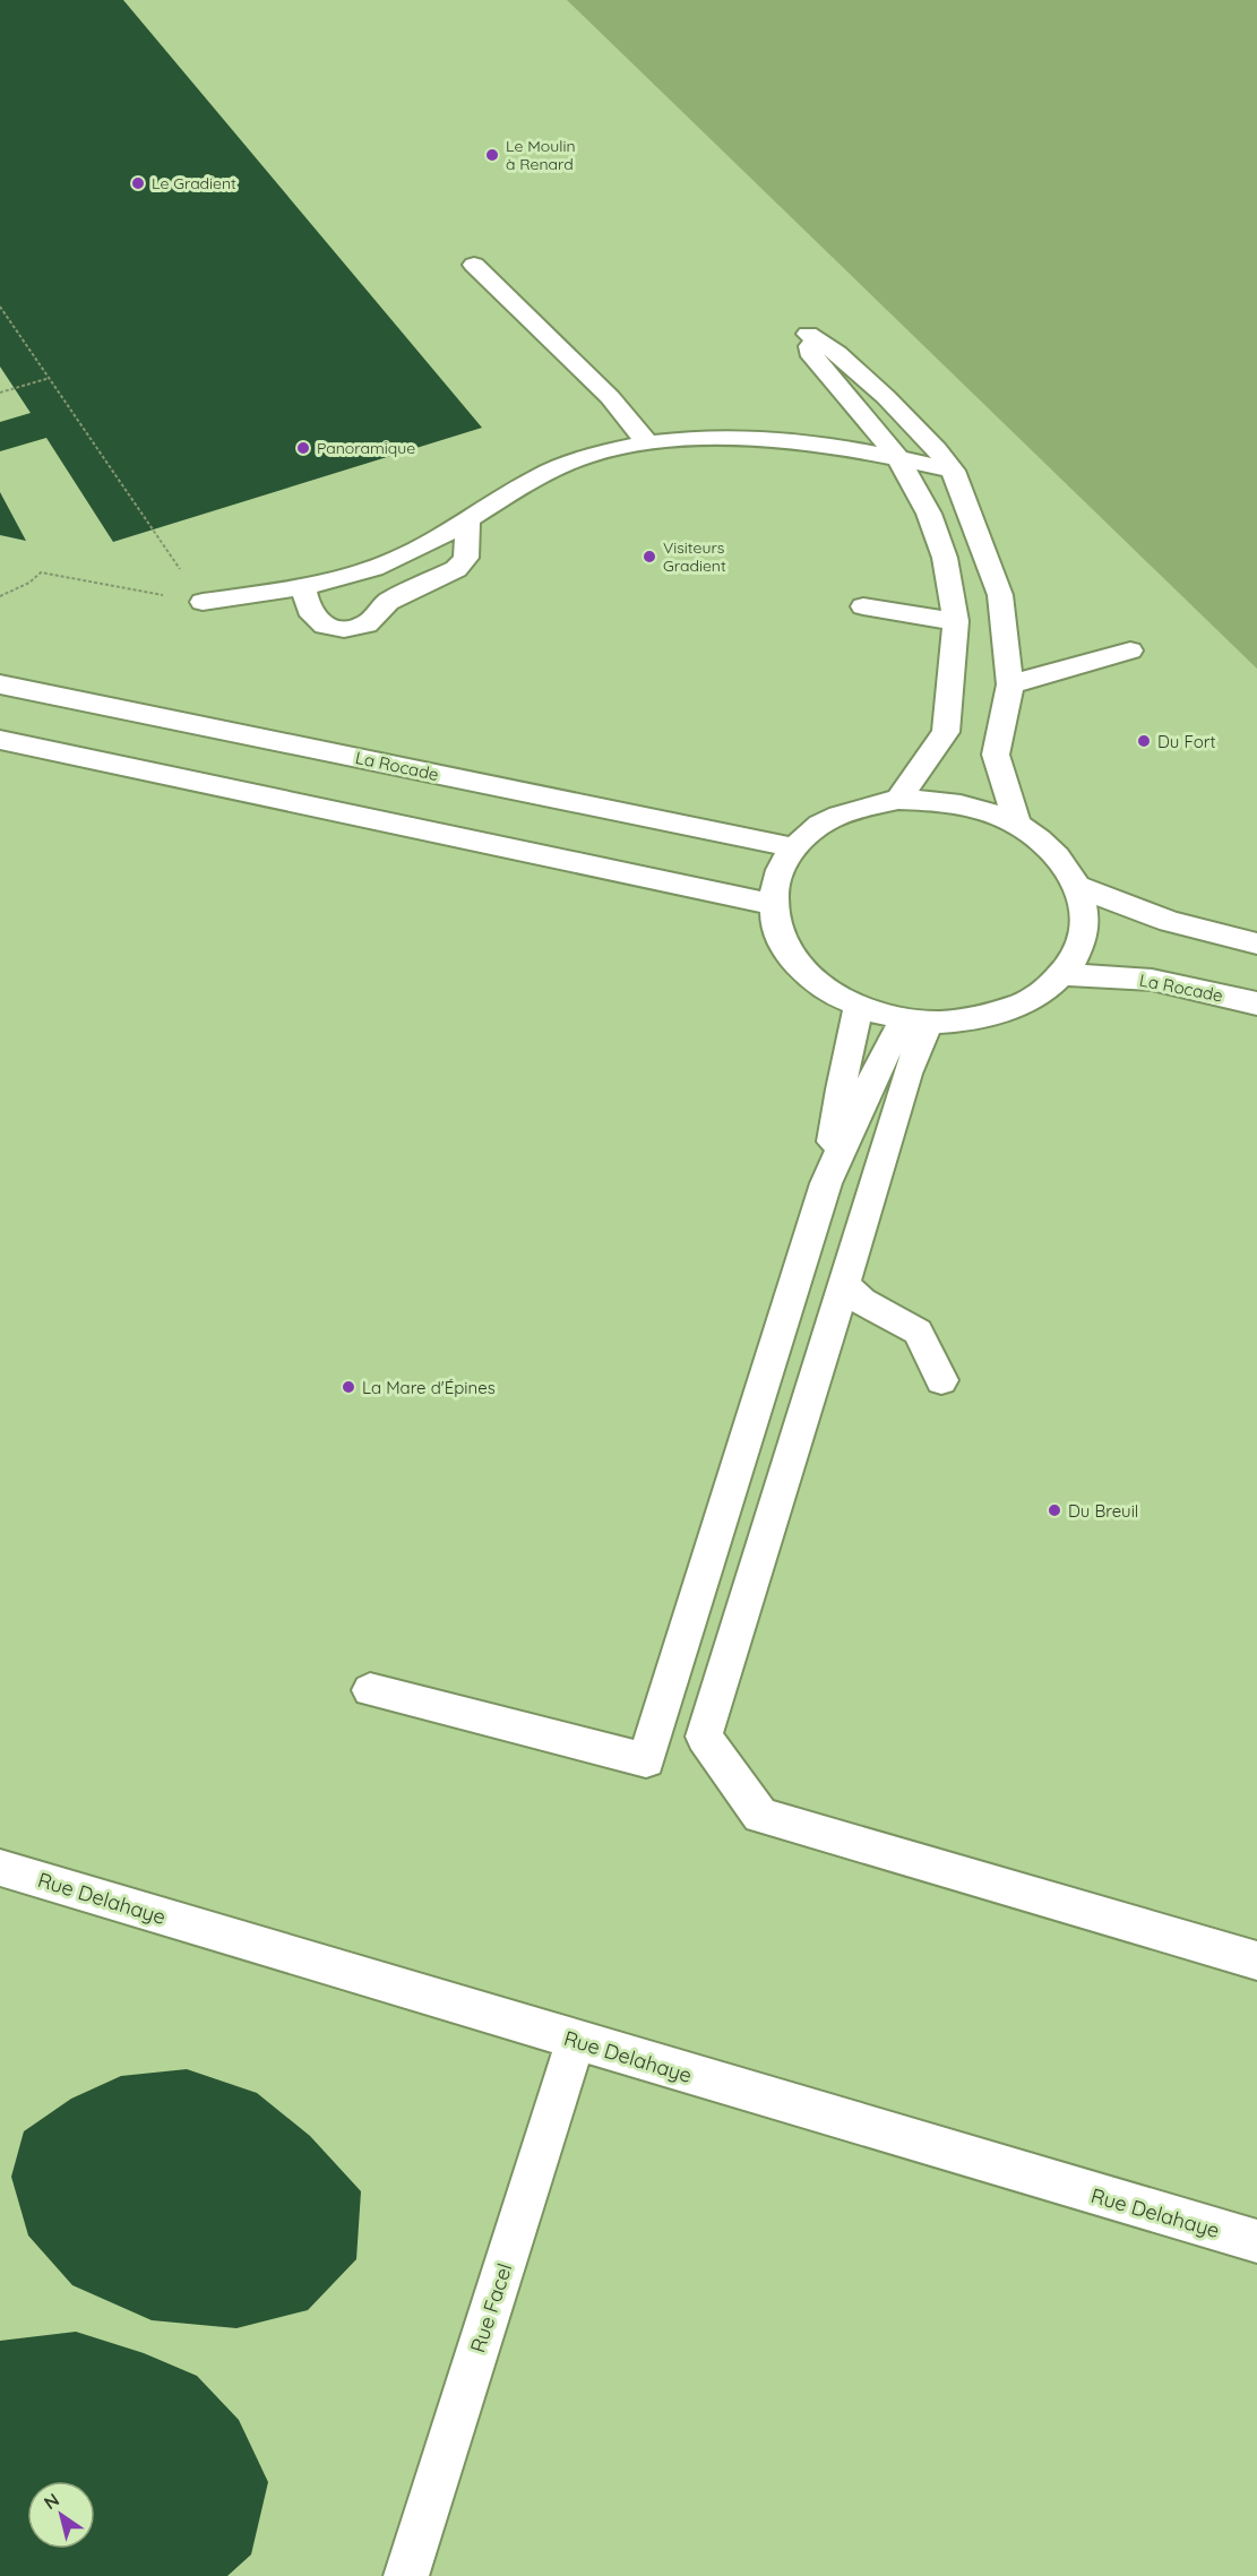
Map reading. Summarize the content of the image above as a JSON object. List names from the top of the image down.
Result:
{
  "streets": {
    "lane": ["La Rocade", "Rue Delahaye", "Rue Facel"]
  },
  "crossings": [
    ["Rue Delahaye", "Rue Facel"]
  ],
  "places": [
    "Le Moulin à Renard",
    "Le Gradient",
    "Panoramique",
    "Visiteurs Gradient",
    "Du Fort",
    "La Mare d'Épines",
    "Du Breuil"
  ],
  "north": "top left"
}
